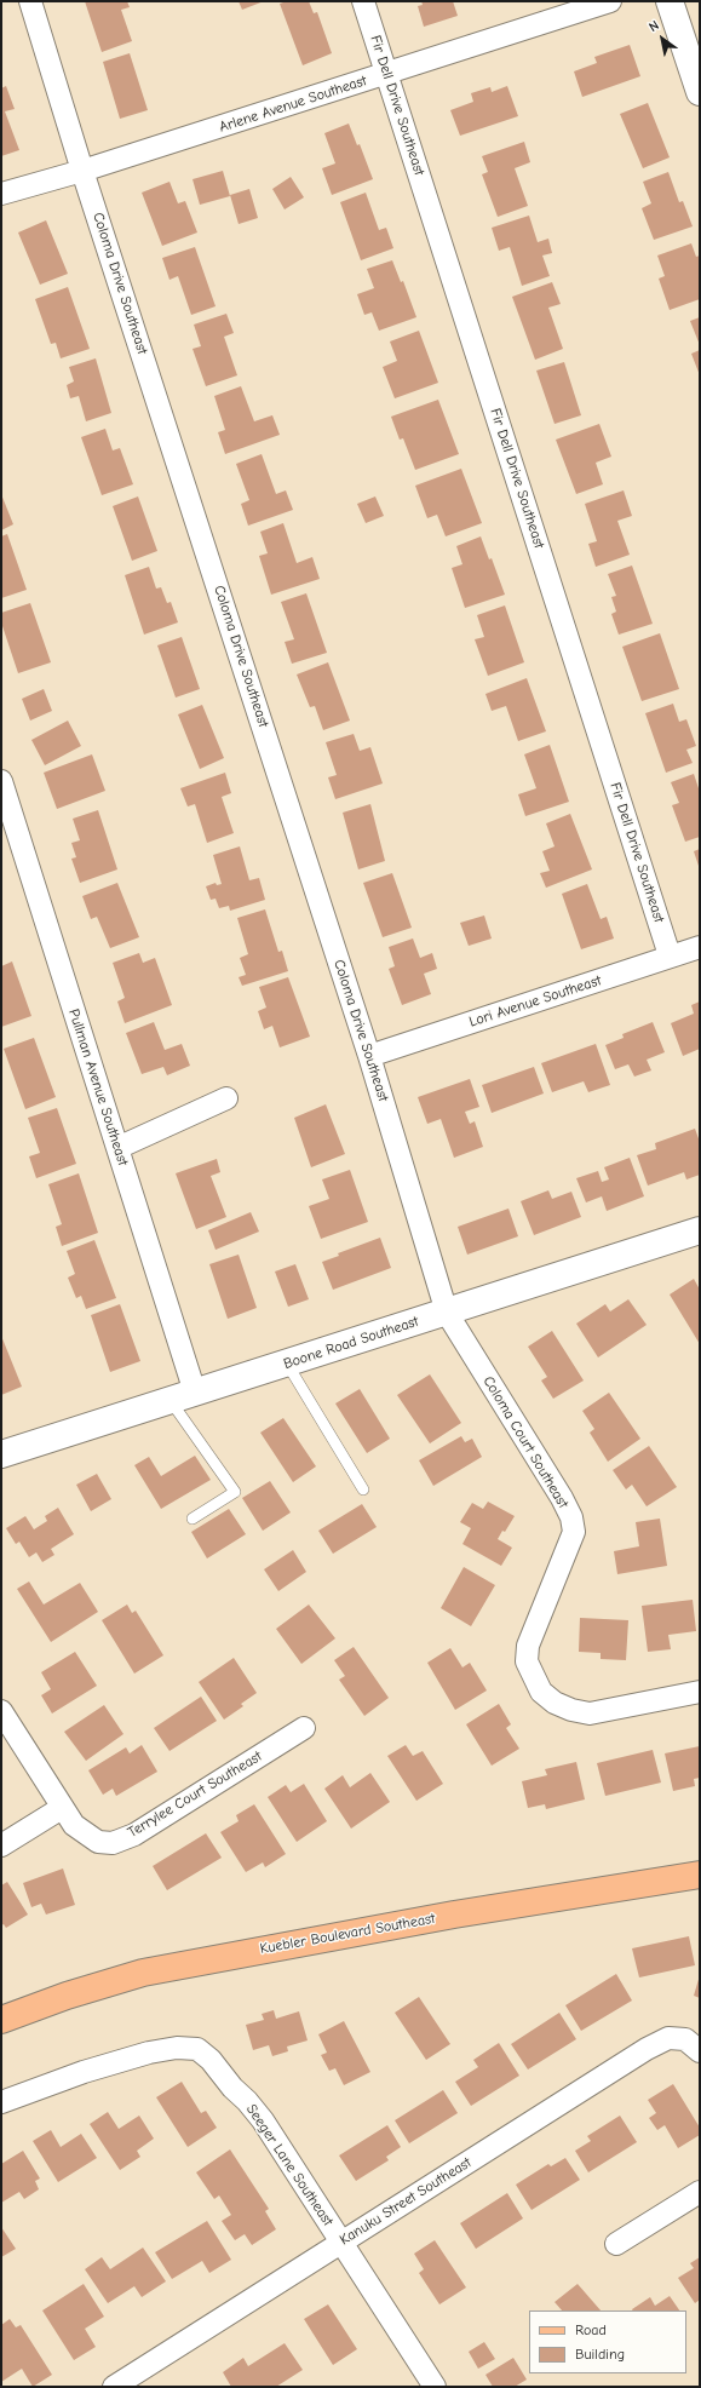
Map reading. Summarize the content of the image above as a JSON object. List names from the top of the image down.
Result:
{
  "streets": {
    "main road": ["Kuebler Boulevard Southeast"],
    "street": [
      "Arlene Avenue Southeast",
      "Fir Dell Drive Southeast",
      "Coloma Drive Southeast",
      "Lori Avenue Southeast",
      "Pullman Avenue Southeast",
      "Boone Road Southeast",
      "Coloma Court Southeast",
      "Terrylee Court Southeast",
      "Seeger Lane Southeast",
      "Kanuku Street Southeast"
    ]
  },
  "crossings": [
    ["Arlene Avenue Southeast", "Fir Dell Drive Southeast"],
    ["Arlene Avenue Southeast", "Coloma Drive Southeast"],
    ["Fir Dell Drive Southeast", "Lori Avenue Southeast"],
    ["Coloma Drive Southeast", "Lori Avenue Southeast"],
    ["Coloma Drive Southeast", "Boone Road Southeast"],
    ["Coloma Drive Southeast", "Coloma Court Southeast"],
    ["Pullman Avenue Southeast", "Boone Road Southeast"],
    ["Boone Road Southeast", "Coloma Court Southeast"],
    ["Seeger Lane Southeast", "Kanuku Street Southeast"]
  ],
  "legend": ["Road", "Building"],
  "north": "top left"
}
